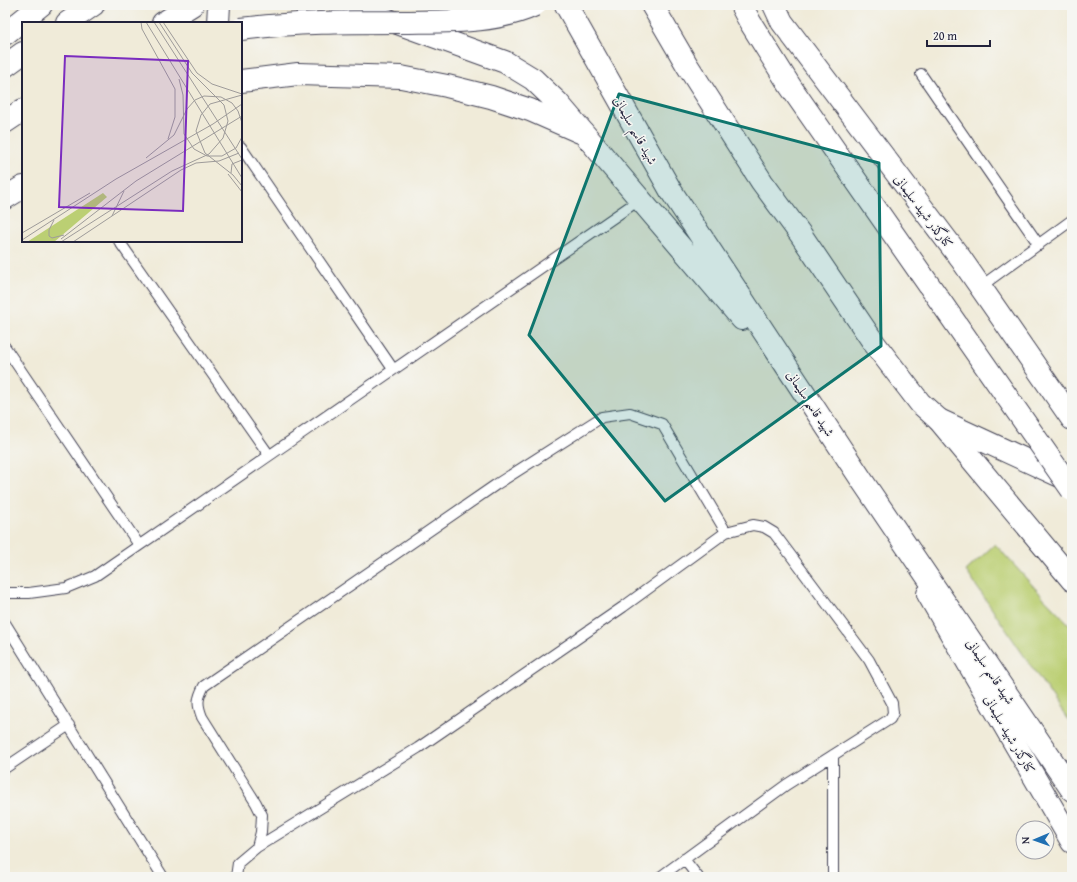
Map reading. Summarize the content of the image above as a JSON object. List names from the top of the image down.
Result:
{
  "streets": {
    "main road": ["شهید قاسم سلیمانی", "کنارگذر شهید سلیمانی"]
  },
  "crossings": [
    ["شهید قاسم سلیمانی", "کنارگذر شهید سلیمانی"]
  ],
  "scale_bar": "20 m",
  "north": "left"
}
